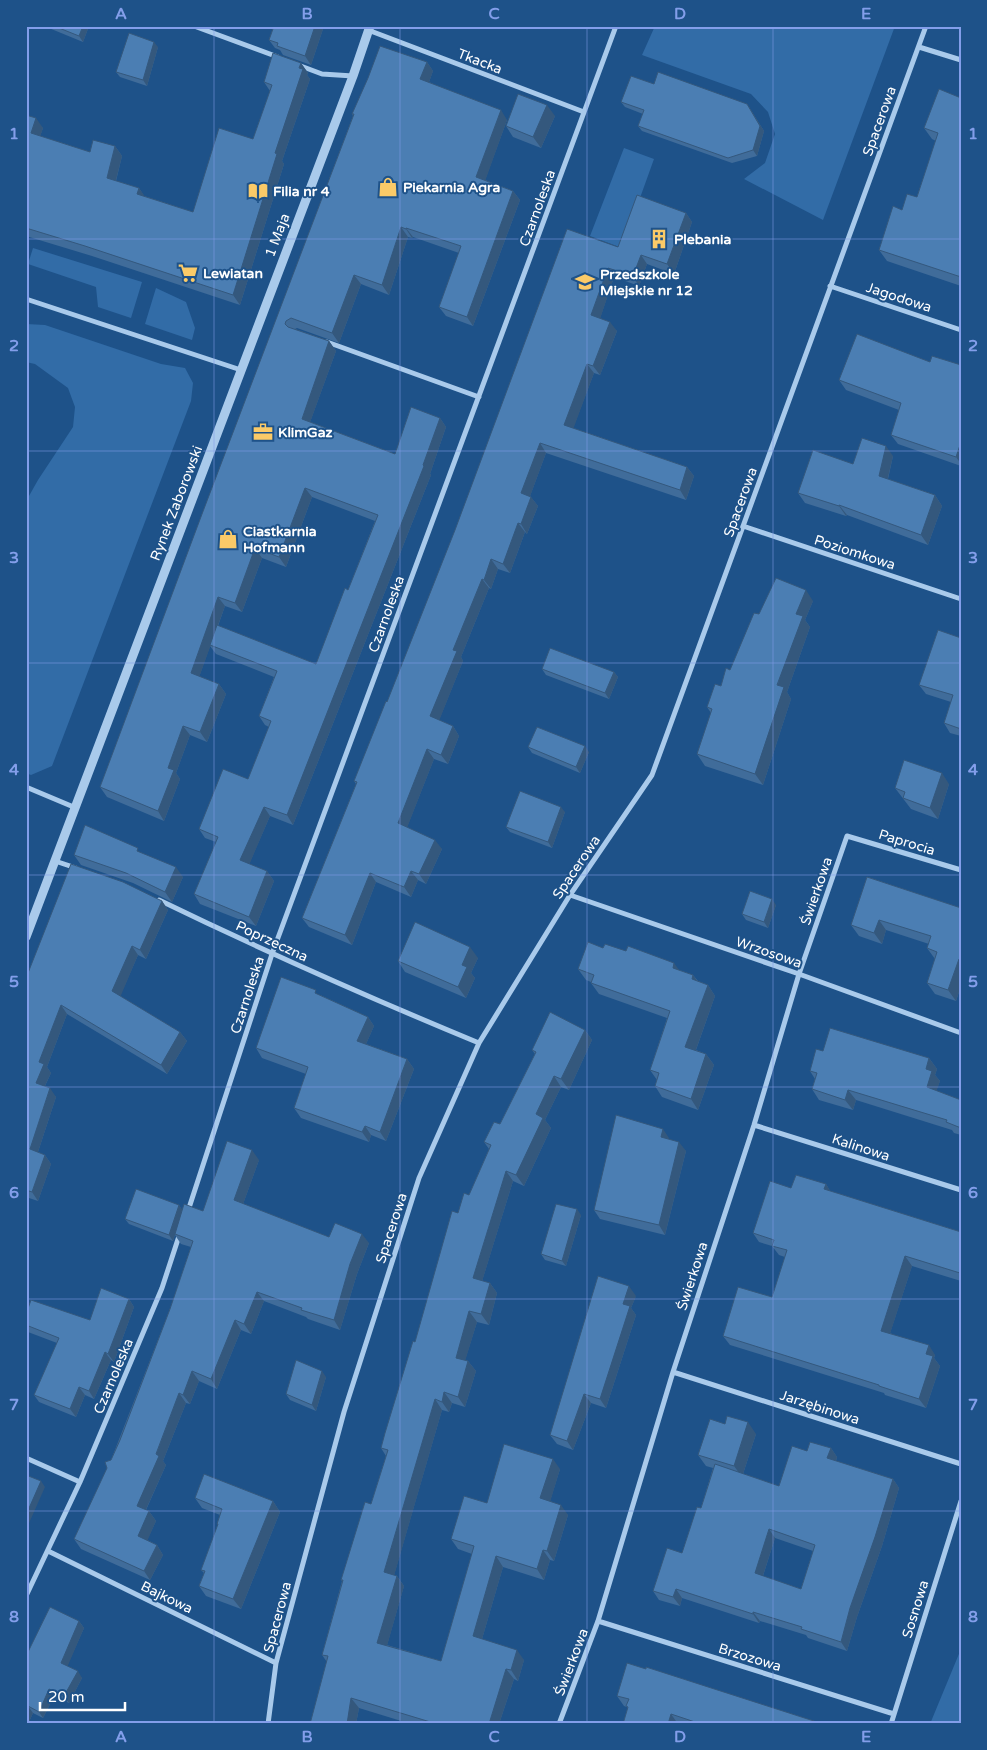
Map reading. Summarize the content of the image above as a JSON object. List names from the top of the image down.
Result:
{
  "streets": {
    "street": [
      "Tkacka",
      "Spacerowa",
      "Czarnoleska",
      "1 Maja",
      "Jagodowa",
      "Rynek Zaborowski",
      "Poziomkowa",
      "Paprocia",
      "Świerkowa",
      "Poprzeczna",
      "Wrzosowa",
      "Kalinowa",
      "Jarzębinowa",
      "Bajkowa",
      "Sosnowa",
      "Brzozowa"
    ]
  },
  "crossings": [
    ["Tkacka", "Czarnoleska"],
    ["Tkacka", "1 Maja"],
    ["Spacerowa", "Jagodowa"],
    ["Spacerowa", "Poziomkowa"],
    ["Spacerowa", "Poprzeczna"],
    ["Spacerowa", "Wrzosowa"],
    ["Spacerowa", "Bajkowa"],
    ["Czarnoleska", "Poprzeczna"],
    ["Czarnoleska", "Bajkowa"],
    ["1 Maja", "Rynek Zaborowski"],
    ["Paprocia", "Świerkowa"],
    ["Świerkowa", "Wrzosowa"],
    ["Świerkowa", "Kalinowa"],
    ["Świerkowa", "Jarzębinowa"],
    ["Świerkowa", "Brzozowa"],
    ["Sosnowa", "Brzozowa"]
  ],
  "places": {
    "shop": ["Piekarnia Agra", "Ciastkarnia Hofmann"],
    "library": ["Filia nr 4"],
    "building": ["Plebania"],
    "supermarket": ["Lewiatan"],
    "school or university": ["Przedszkole Miejskie nr 12"],
    "office": ["KlimGaz"]
  },
  "scale_bar": "20 m",
  "grid": {
    "columns": [
      "A",
      "B",
      "C",
      "D",
      "E"
    ],
    "rows": [
      "1",
      "2",
      "3",
      "4",
      "5",
      "6",
      "7",
      "8"
    ]
  }
}
